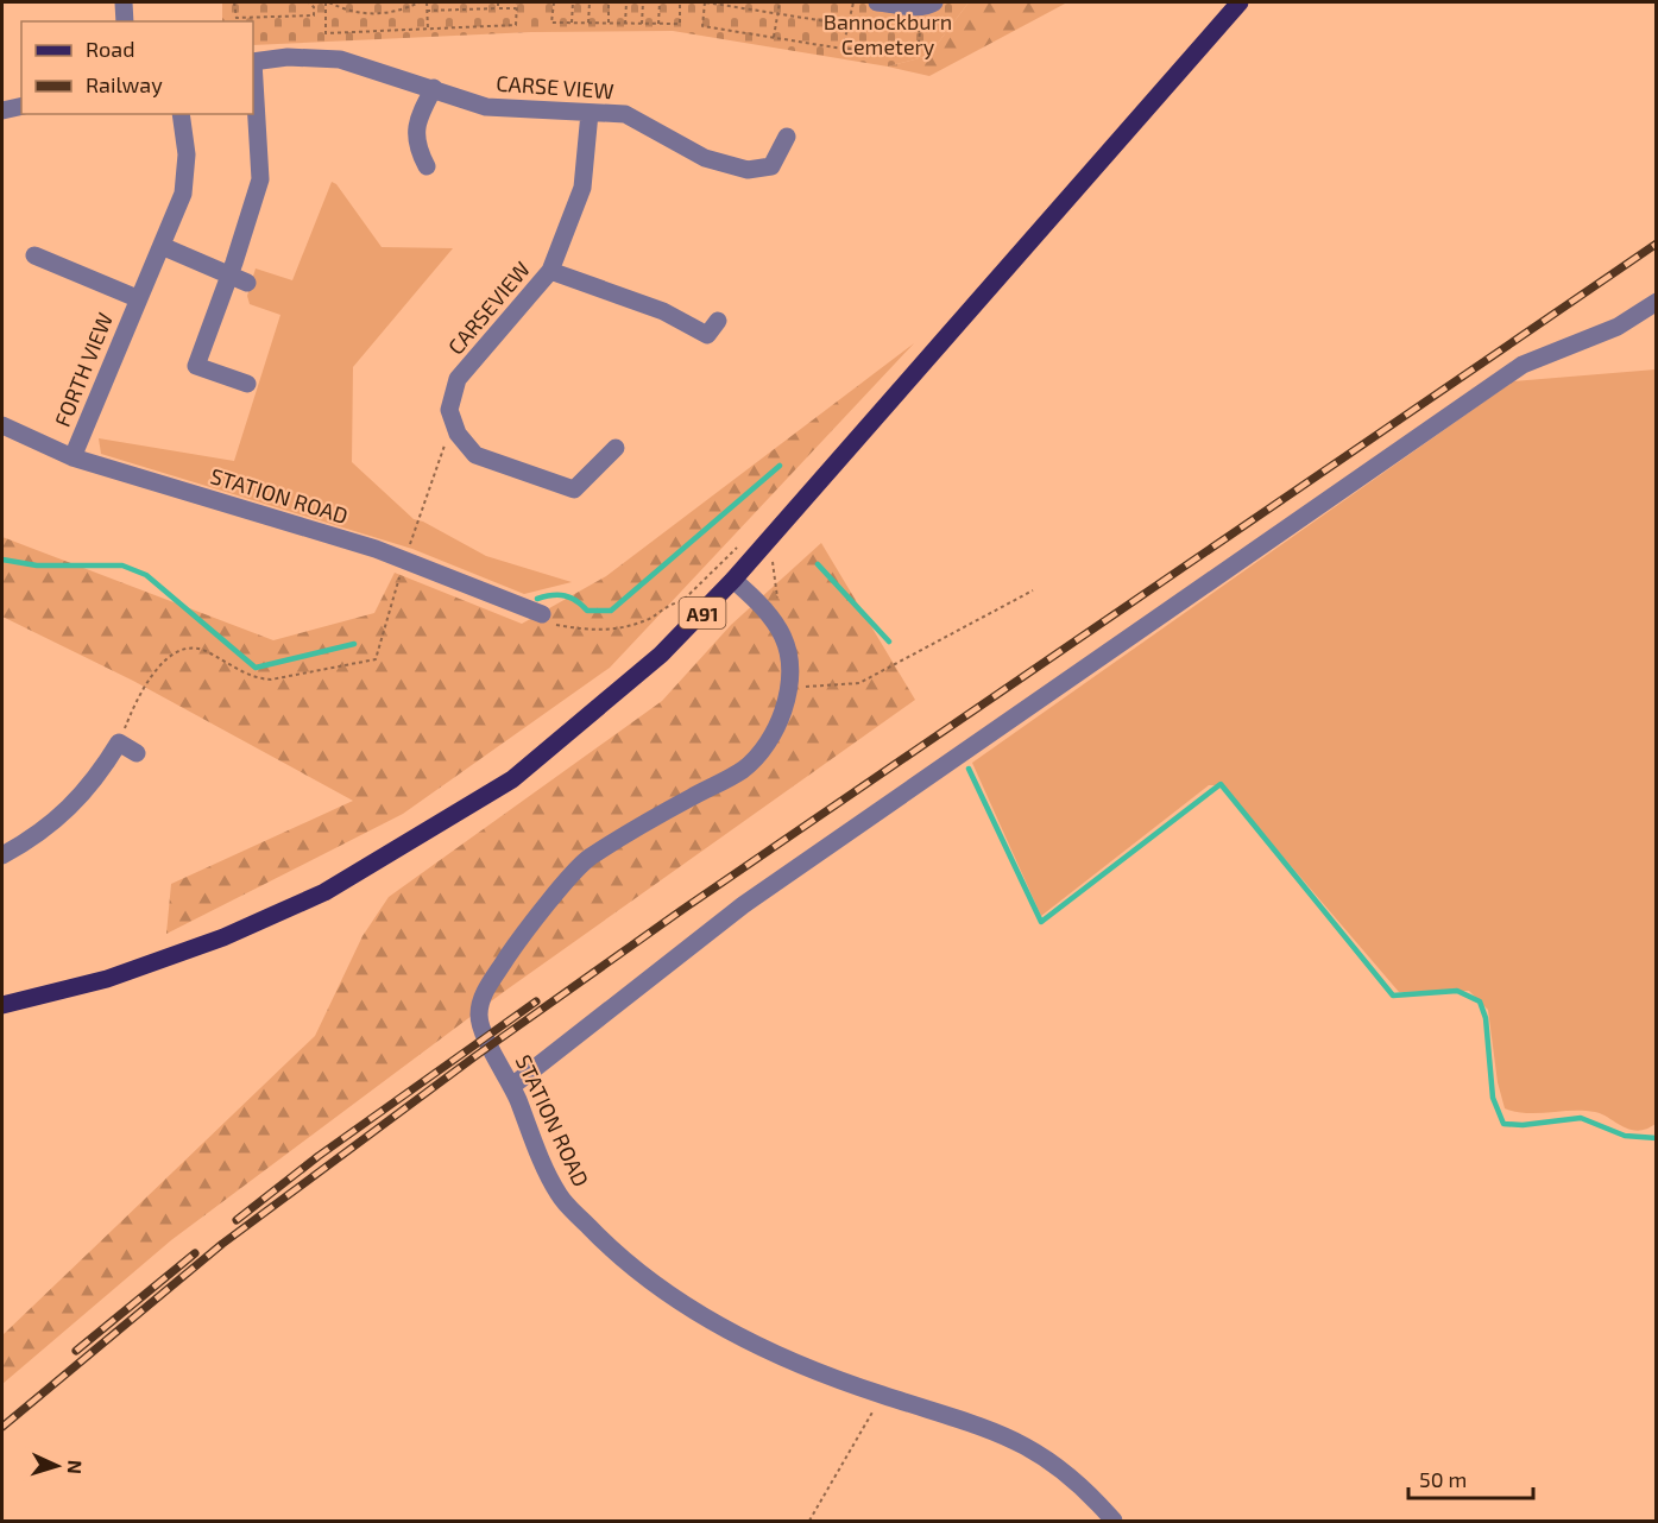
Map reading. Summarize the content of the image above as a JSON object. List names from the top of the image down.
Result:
{
  "streets": {
    "main road": ["A91"],
    "street": [
      "CARSE VIEW",
      "CARSEVIEW",
      "FORTH VIEW",
      "STATION ROAD"
    ]
  },
  "crossings": [
    ["CARSE VIEW", "CARSEVIEW"],
    ["FORTH VIEW", "STATION ROAD"],
    ["STATION ROAD", "A91"]
  ],
  "parks": ["Bannockburn Cemetery"],
  "legend": ["Road", "Railway"],
  "scale_bar": "50 m",
  "north": "right"
}
